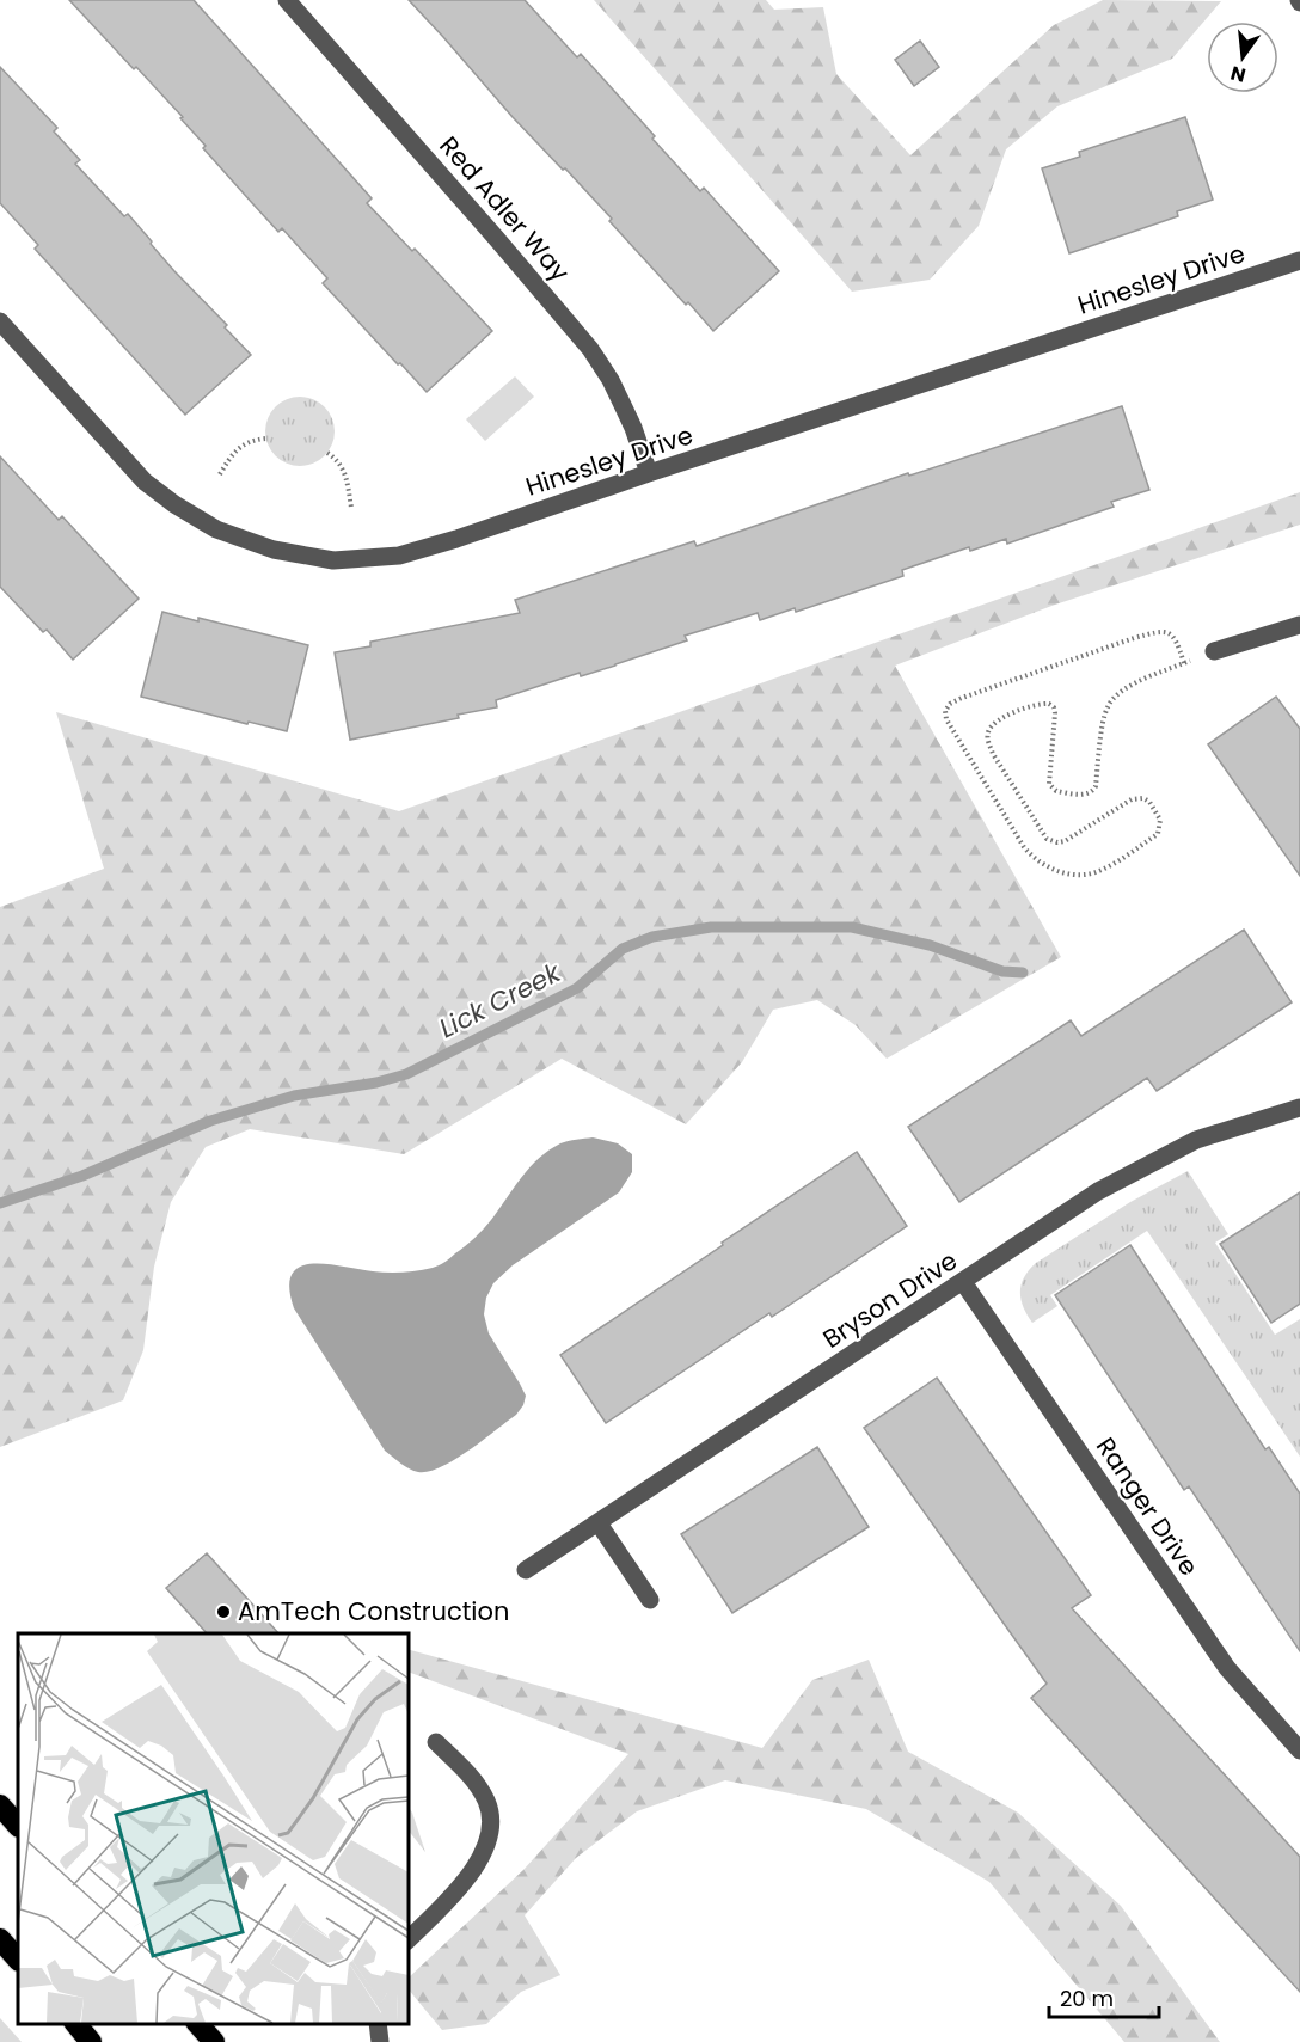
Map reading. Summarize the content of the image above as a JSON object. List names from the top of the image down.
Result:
{
  "streets": {
    "street": [
      "Red Adler Way",
      "Hinesley Drive",
      "Bryson Drive",
      "Ranger Drive"
    ]
  },
  "crossings": [
    ["Red Adler Way", "Hinesley Drive"],
    ["Bryson Drive", "Ranger Drive"]
  ],
  "water": ["Lick Creek"],
  "places": ["AmTech Construction"],
  "scale_bar": "20 m",
  "north": "bottom"
}
